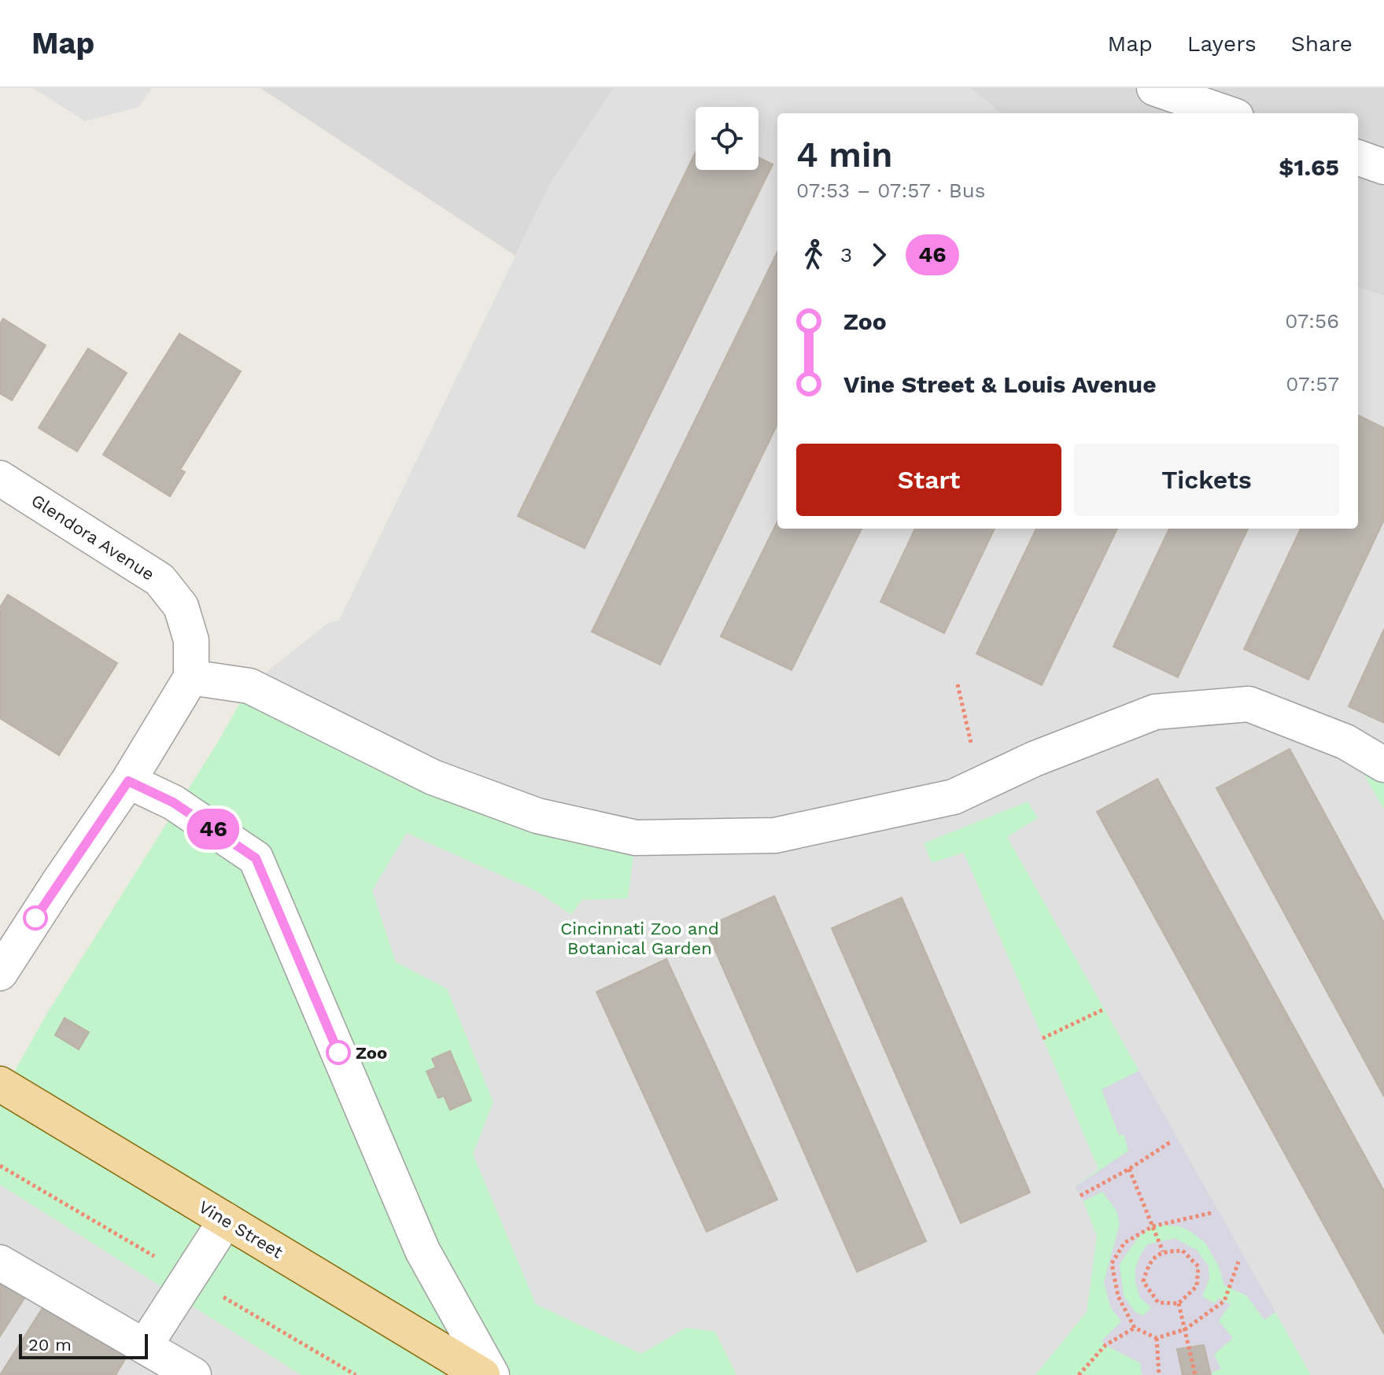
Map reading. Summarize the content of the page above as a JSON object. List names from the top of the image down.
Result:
{
  "streets": {
    "main road": ["Vine Street"],
    "street": ["Glendora Avenue"]
  },
  "parks": ["Cincinnati Zoo and Botanical Garden"],
  "places": ["Zoo"],
  "lines": ["bus line 46"],
  "scale_bar": "20 m",
  "page": {
    "header": "Map",
    "nav": ["Map", "Layers", "Share"],
    "on_map": "46",
    "heading": ["4 min", "07:53 – 07:57 · Bus", "$1.65"],
    "legs": ["3", "46"],
    "list": [
      {
        "name": "Zoo",
        "value": "07:56"
      },
      {
        "name": "Vine Street & Louis Avenue",
        "value": "07:57"
      }
    ],
    "buttons": ["Start", "Tickets"],
    "scale": "20 m"
  }
}
